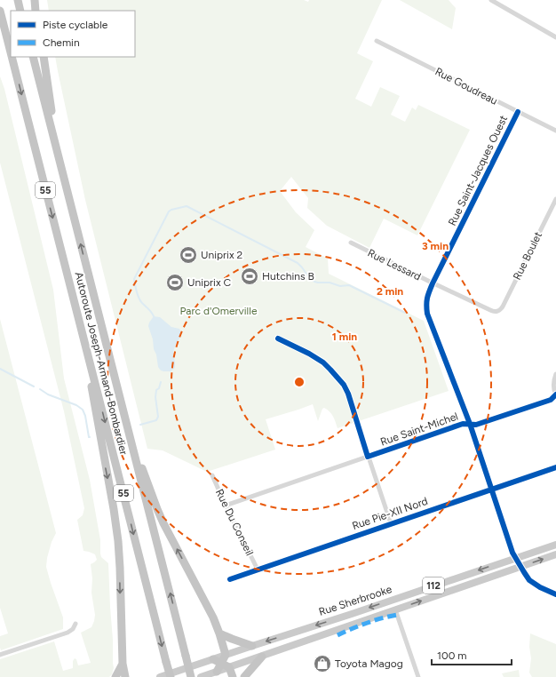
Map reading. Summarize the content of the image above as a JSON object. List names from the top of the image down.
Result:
{
  "streets": {
    "highway": ["55", "Autoroute Joseph-Armand-Bombardier"],
    "main road": ["112", "Rue Sherbrooke"],
    "street": [
      "Rue Goudreau",
      "Rue Saint-Jacques Ouest",
      "Rue Boulet",
      "Rue Lessard",
      "Rue Saint-Michel",
      "Rue Pie-XII Nord",
      "Rue Du Conseil"
    ]
  },
  "crossings": [
    ["Rue Goudreau", "Rue Saint-Jacques Ouest"],
    ["Rue Saint-Jacques Ouest", "Rue Lessard"],
    ["Rue Saint-Jacques Ouest", "Rue Saint-Michel"],
    ["Rue Saint-Jacques Ouest", "Rue Pie-XII Nord"],
    ["Rue Saint-Jacques Ouest", "Rue Sherbrooke"],
    ["Rue Boulet", "Rue Lessard"],
    ["Rue Saint-Michel", "Rue Du Conseil"],
    ["Rue Pie-XII Nord", "Rue Du Conseil"]
  ],
  "parks": ["Parc d'Omerville"],
  "places": {
    "sports": ["Uniprix 2", "Hutchins B", "Uniprix C"],
    "shop": ["Toyota Magog"]
  },
  "legend": ["Piste cyclable", "Chemin"],
  "scale_bar": "100 m",
  "rings": ["3 min", "2 min", "1 min"]
}
